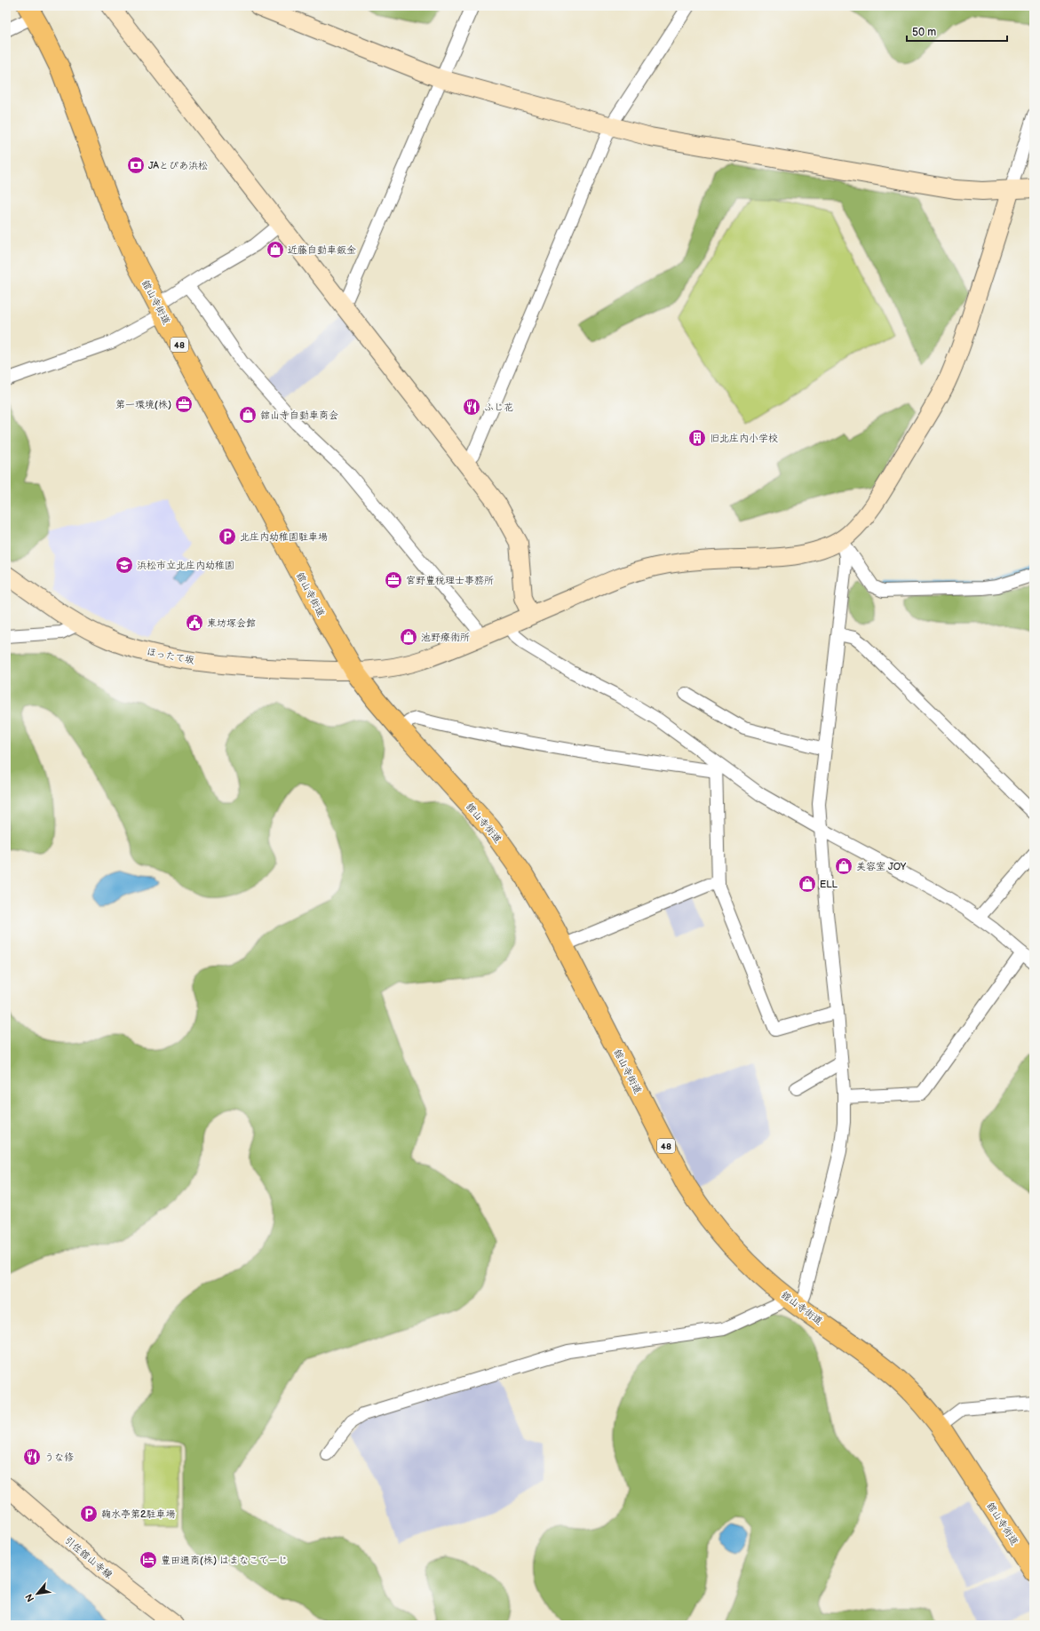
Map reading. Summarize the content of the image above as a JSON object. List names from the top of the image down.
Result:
{
  "streets": {
    "main road": ["舘山寺街道", "48"],
    "street": ["ほったて坂", "引佐舘山寺線"]
  },
  "crossings": [
    ["舘山寺街道", "ほったて坂"]
  ],
  "places": {
    "bank": ["JAとぴあ浜松"],
    "shop": [
      "近藤自動車鈑金",
      "舘山寺自動車商会",
      "池野療術所",
      "美容室 JOY",
      "ELL"
    ],
    "office": ["第一環境(株)", "宮野豊税理士事務所"],
    "restaurant": ["ふじ花", "うな修"],
    "building": ["旧北庄内小学校"],
    "parking": ["北庄内幼稚園駐車場", "鞠水亭第2駐車場"],
    "school or university": ["浜松市立北庄内幼稚園"],
    "public building": ["東坊塚会館"],
    "hotel": ["豊田通商(株) はまなこてーじ"]
  },
  "scale_bar": "50 m",
  "north": "bottom left"
}
